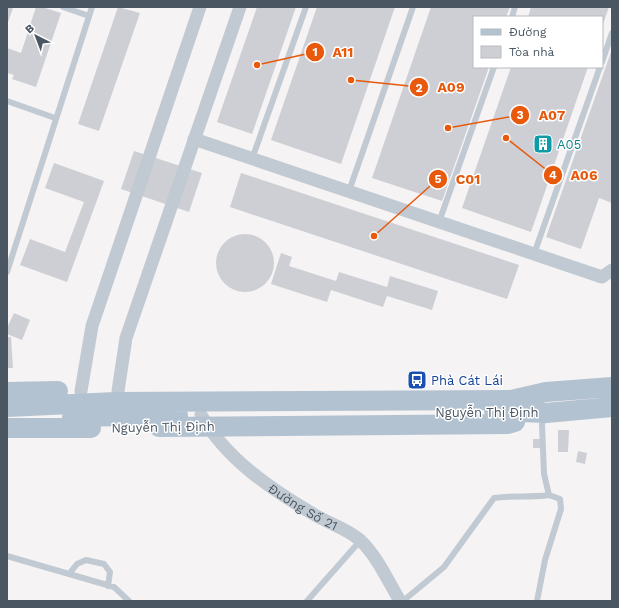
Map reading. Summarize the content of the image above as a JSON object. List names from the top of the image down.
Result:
{
  "streets": {
    "main road": ["Nguyễn Thị Định"],
    "street": ["Đường Số 21"]
  },
  "crossings": [
    ["Nguyễn Thị Định", "Đường Số 21"]
  ],
  "places": {
    "other": [
      "A11",
      "A09",
      "A07",
      "A06",
      "C01"
    ],
    "building": ["A05"],
    "bus stop": ["Phà Cát Lái"]
  },
  "legend": ["Đường", "Tòa nhà"],
  "north": "top left"
}
